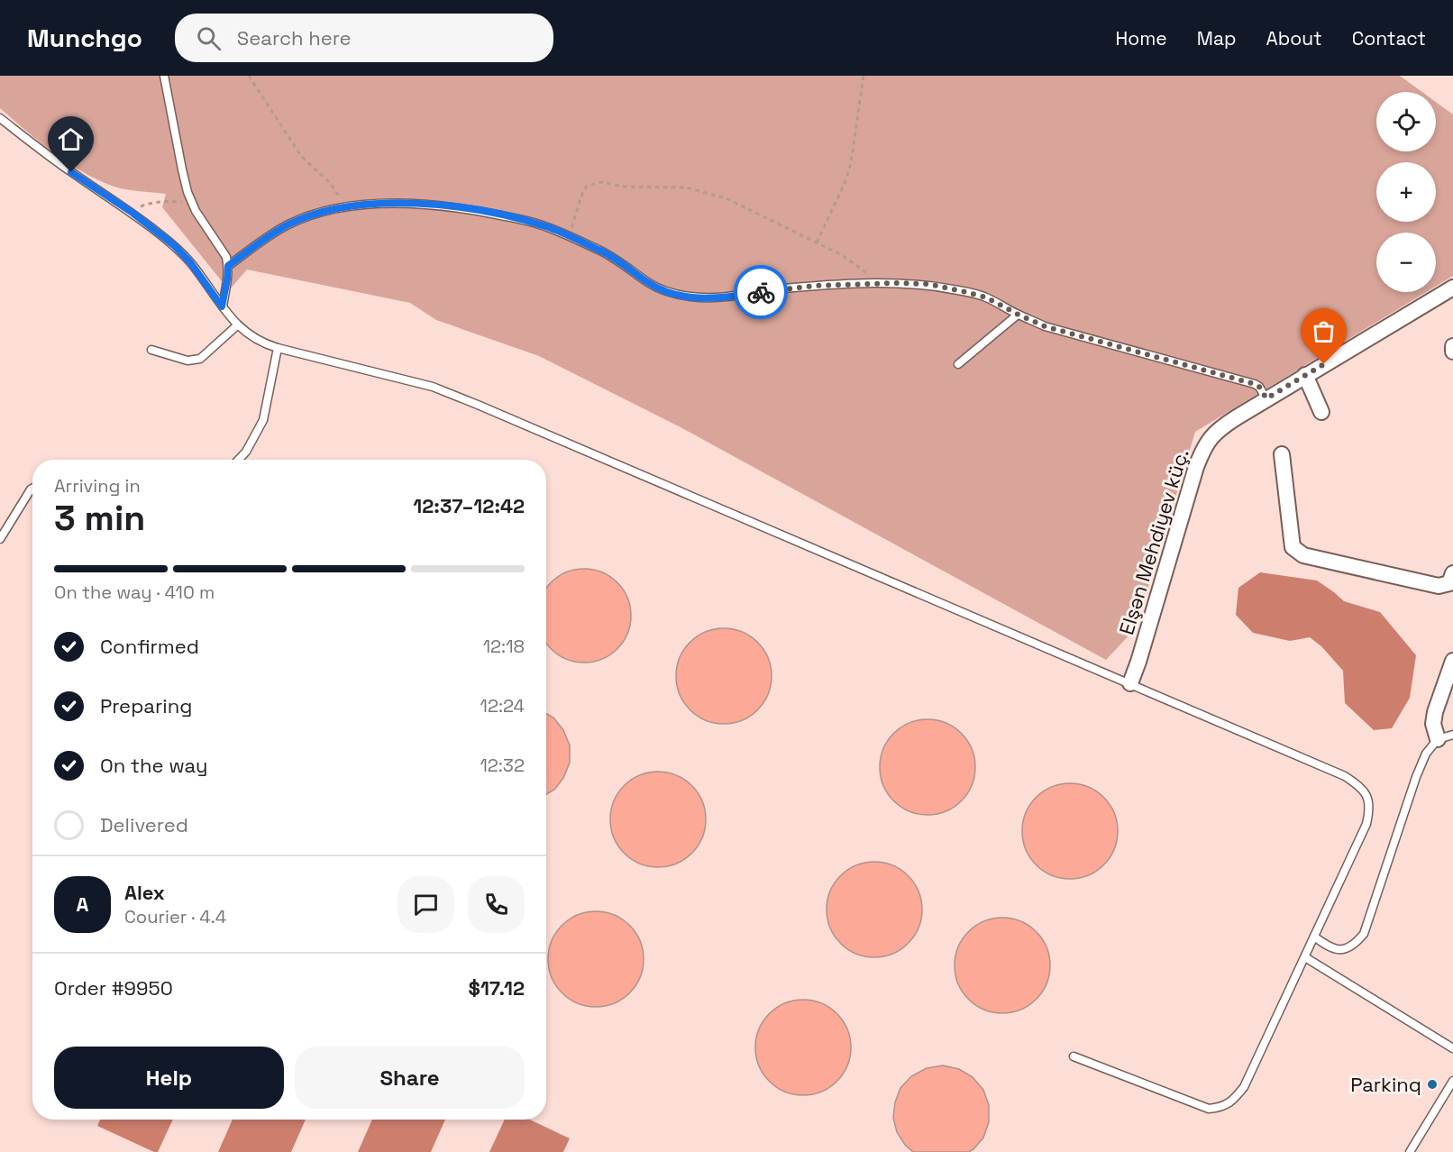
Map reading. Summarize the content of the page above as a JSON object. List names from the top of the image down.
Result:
{
  "streets": {
    "street": ["Elşən Mehdiyev küç."]
  },
  "places": ["Parkinq"],
  "page": {
    "header": "Munchgo",
    "search": "Search here",
    "nav": [
      "Home",
      "Map",
      "About",
      "Contact"
    ],
    "map_buttons": ["+", "−"],
    "heading": ["3 min", "Arriving in", "12:37–12:42"],
    "panel": [
      "Alex",
      "Courier · 4.4",
      "Order #9950",
      "$17.12"
    ],
    "bar": "On the way · 410 m",
    "list": [
      ["Confirmed", "12:18"],
      ["Preparing", "12:24"],
      ["On the way", "12:32"],
      "Delivered"
    ],
    "round": "A",
    "buttons": ["Help", "Share"]
  }
}
